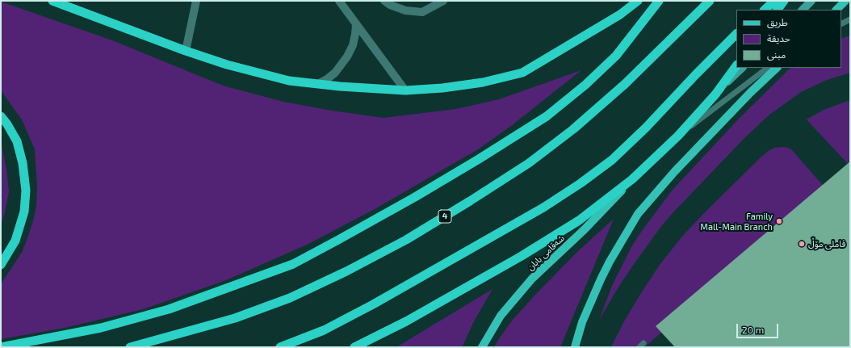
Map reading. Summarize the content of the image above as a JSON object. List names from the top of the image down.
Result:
{
  "streets": {
    "highway": ["4"],
    "main road": ["شەقامی بابان"]
  },
  "places": ["Family Mall-Main Branch", "فاملی مۆڵ"],
  "legend": ["طريق", "حديقة", "مبنى"],
  "scale_bar": "20 m"
}
